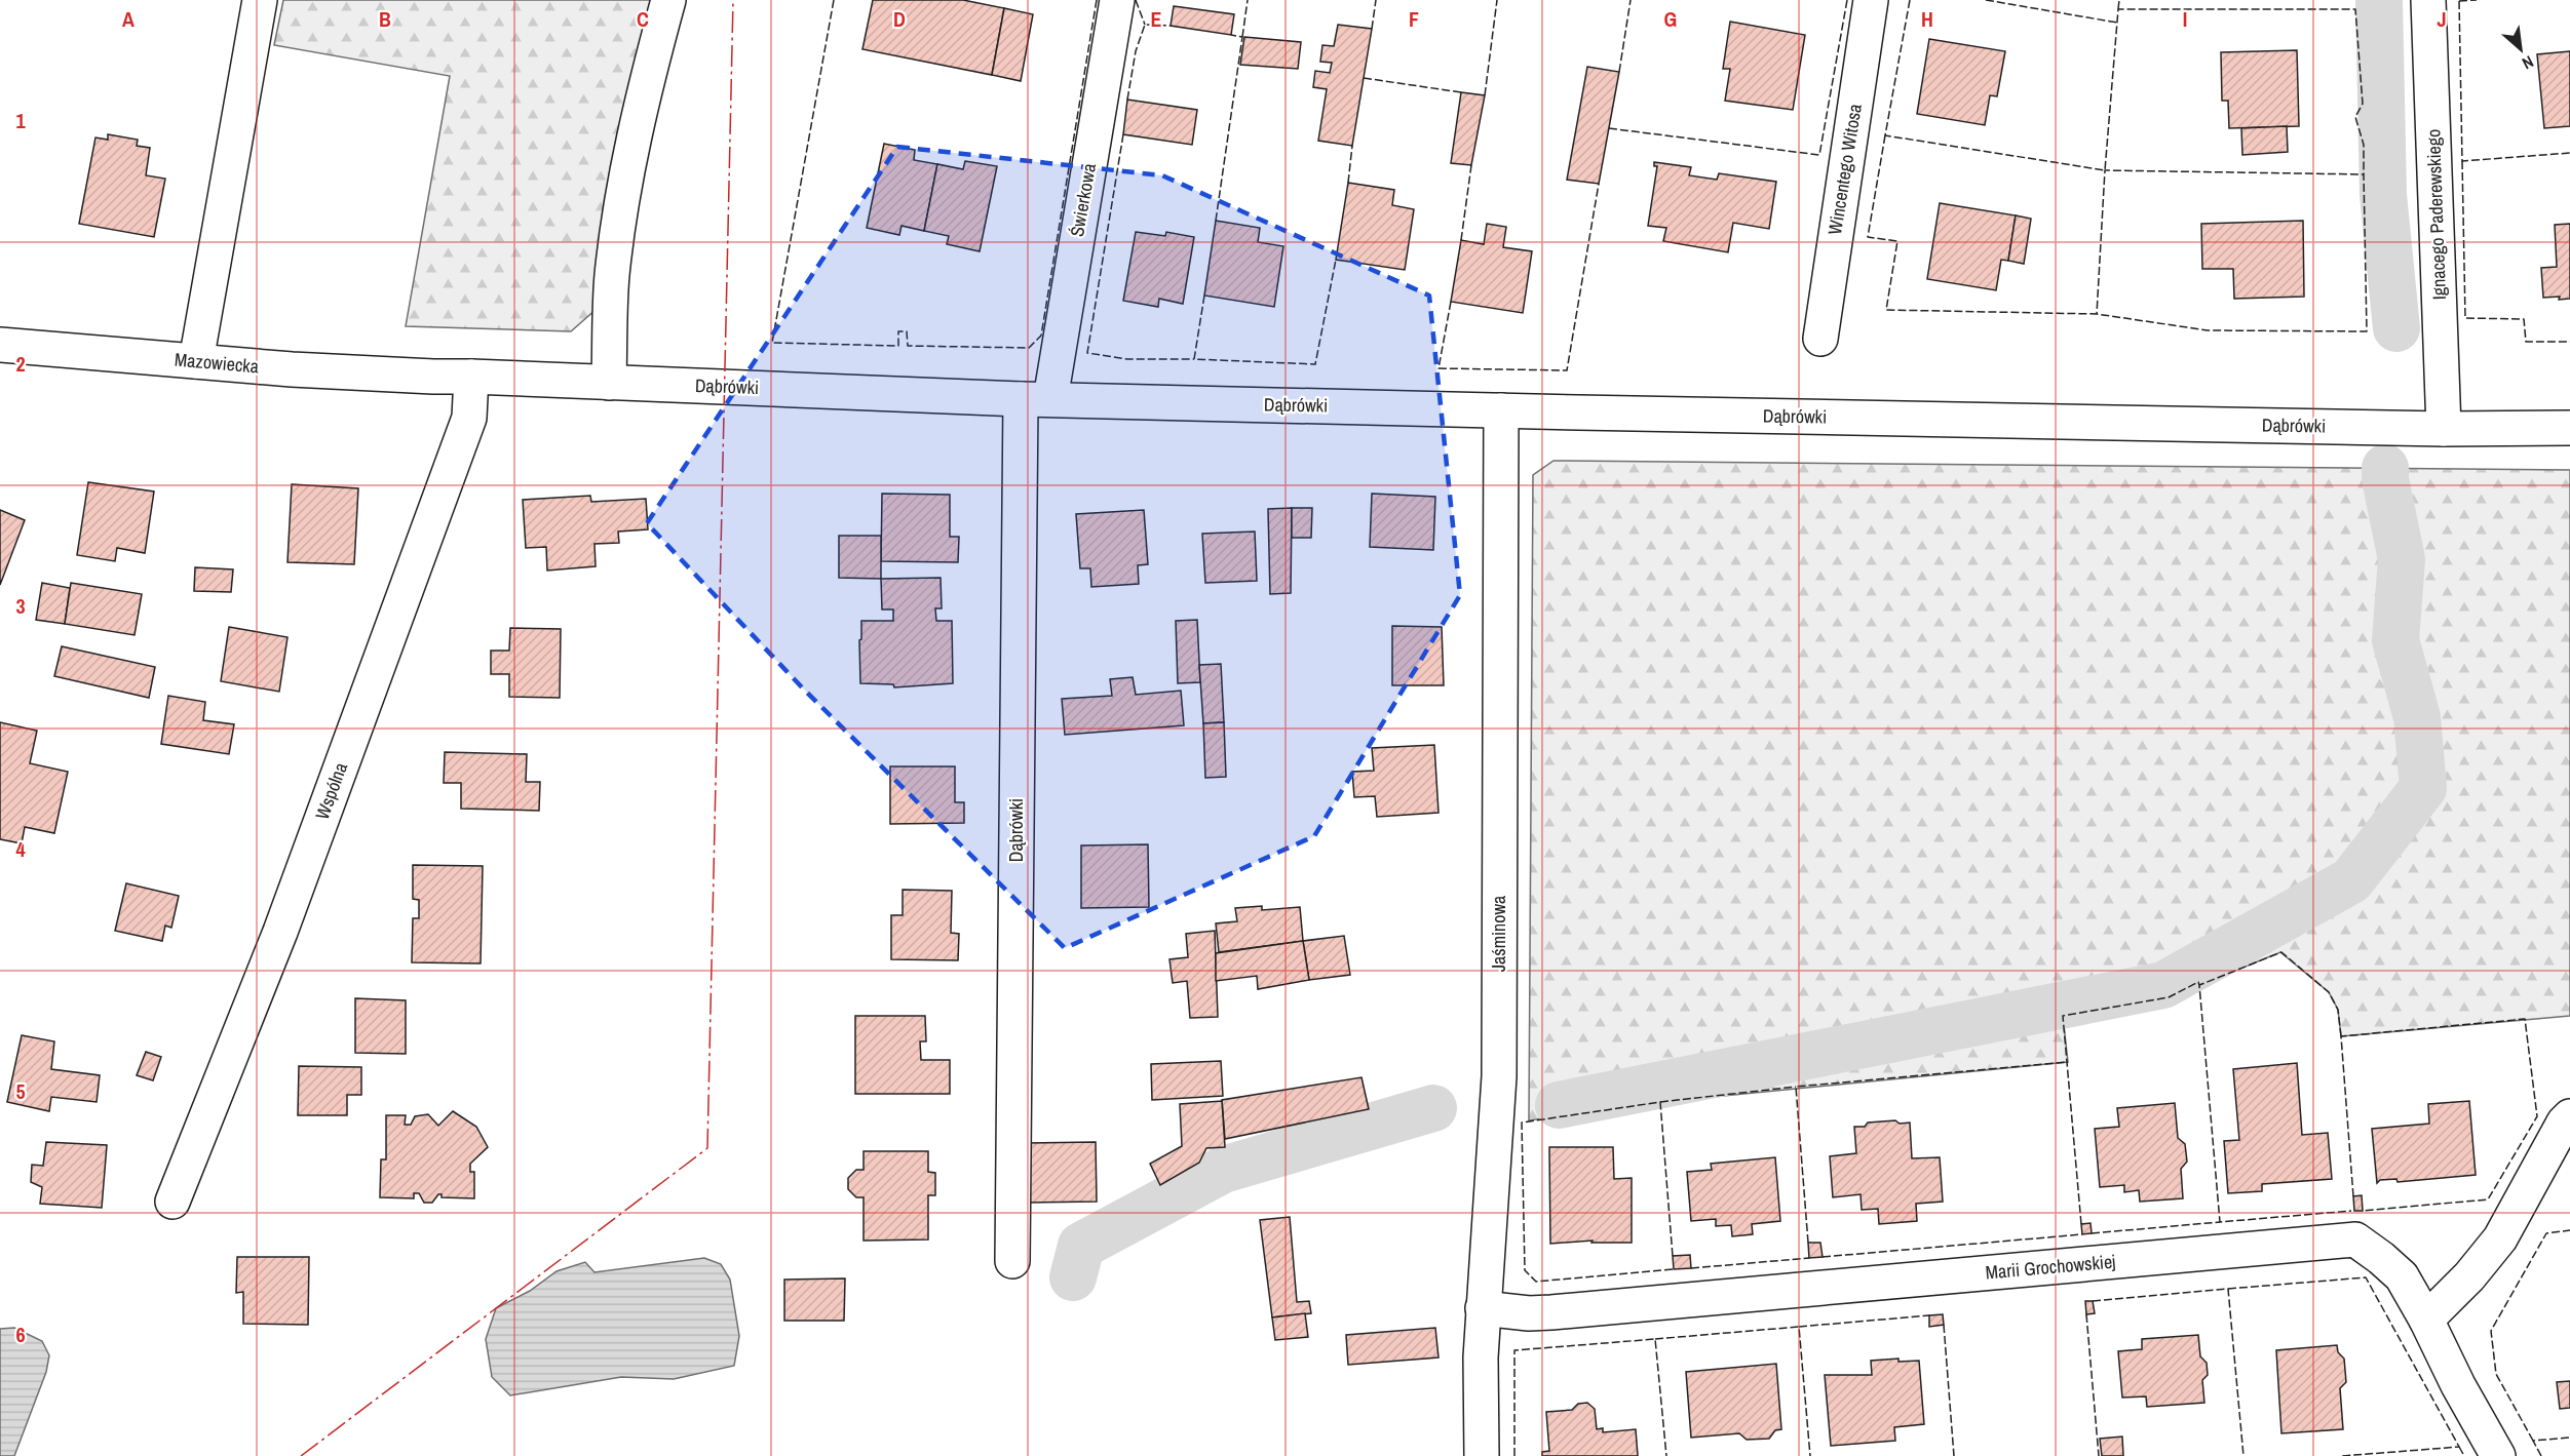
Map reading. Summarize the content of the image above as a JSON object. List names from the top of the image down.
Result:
{
  "streets": {
    "street": [
      "Wincentego Witosa",
      "Świerkowa",
      "Ignacego Paderewskiego",
      "Mazowiecka",
      "Dąbrówki",
      "Wspólna",
      "Jaśminowa",
      "Marii Grochowskiej"
    ]
  },
  "crossings": [
    ["Świerkowa", "Dąbrówki"],
    ["Ignacego Paderewskiego", "Dąbrówki"],
    ["Mazowiecka", "Dąbrówki"],
    ["Dąbrówki", "Wspólna"],
    ["Dąbrówki", "Jaśminowa"],
    ["Jaśminowa", "Marii Grochowskiej"]
  ],
  "north": "bottom right",
  "grid": {
    "columns": [
      "A",
      "B",
      "C",
      "D",
      "E",
      "F",
      "G",
      "H",
      "I",
      "J"
    ],
    "rows": [
      "1",
      "2",
      "3",
      "4",
      "5",
      "6"
    ]
  }
}
